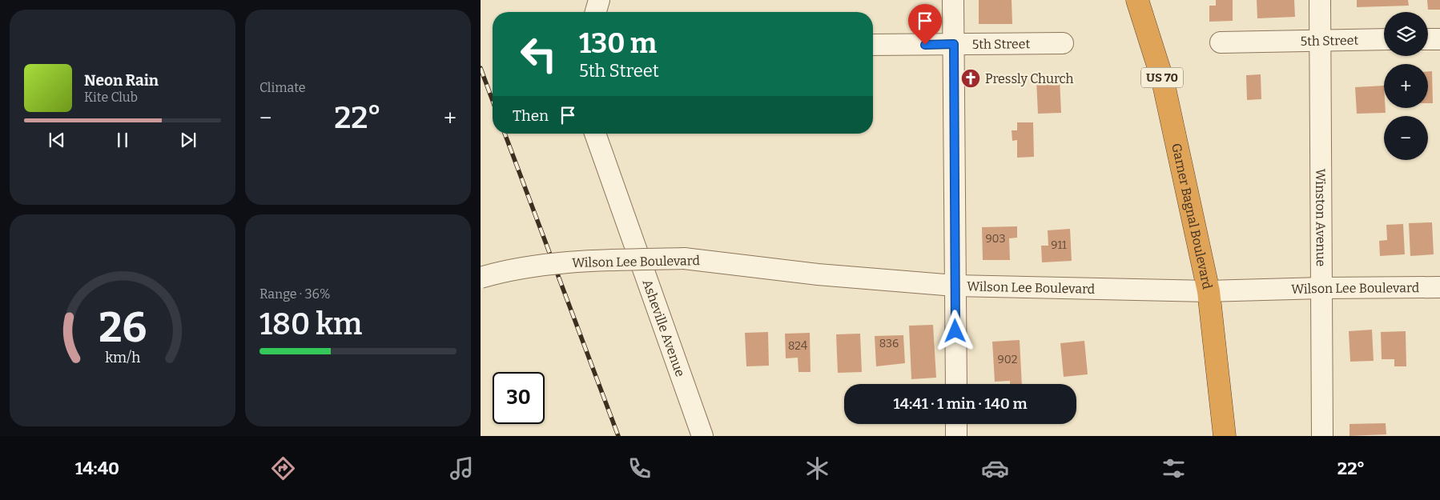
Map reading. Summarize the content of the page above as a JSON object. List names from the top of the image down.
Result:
{
  "streets": {
    "highway": ["US 70", "Garner Bagnal Boulevard"],
    "street": [
      "5th Street",
      "Winston Avenue",
      "Wilson Lee Boulevard",
      "Asheville Avenue"
    ]
  },
  "crossings": [
    ["5th Street", "Winston Avenue"],
    ["Garner Bagnal Boulevard", "Wilson Lee Boulevard"],
    ["Winston Avenue", "Wilson Lee Boulevard"]
  ],
  "places": {
    "church": ["Pressly Church"]
  },
  "house_numbers": [
    "903",
    "911",
    "836",
    "824",
    "902"
  ],
  "page": {
    "tile": [
      "Climate",
      ["Range · 36%", "180 km"]
    ],
    "map_buttons": ["+", "−"],
    "turn": ["130 m", "5th Street"],
    "song": ["Neon Rain", "Kite Club"],
    "then": "Then",
    "heat": ["−", "22°", "+"],
    "limit": "30",
    "trip": "14:41 · 1 min · 140 m",
    "tabs": ["14:40", "22°"],
    "gauge": ["26", "km/h"]
  }
}
